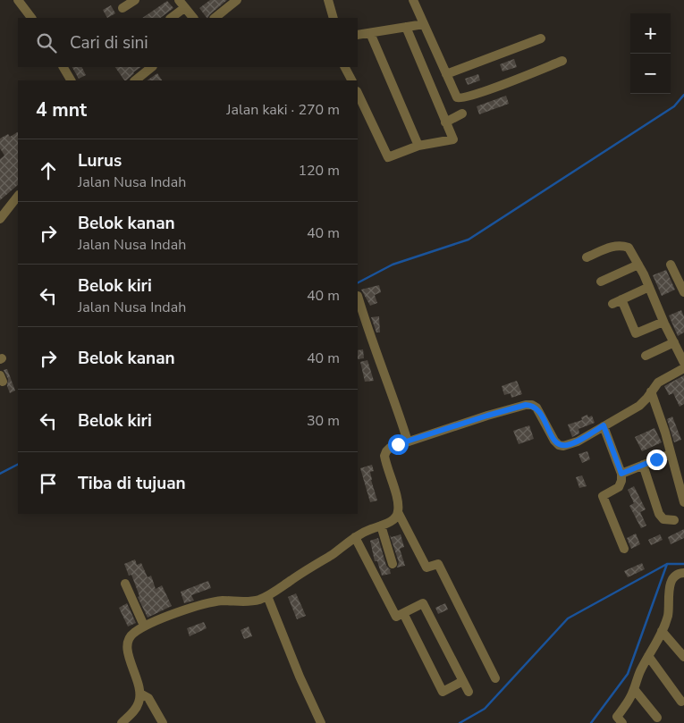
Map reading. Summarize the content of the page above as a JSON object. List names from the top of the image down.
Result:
{
  "page": {
    "map_buttons": ["+", "−"],
    "search": "Cari di sini",
    "heading": ["4 mnt", "Jalan kaki · 270 m"],
    "list": [
      ["Lurus", "Jalan Nusa Indah", "120 m"],
      ["Belok kanan", "Jalan Nusa Indah", "40 m"],
      ["Belok kiri", "Jalan Nusa Indah", "40 m"],
      ["Belok kanan", "40 m"],
      ["Belok kiri", "30 m"],
      "Tiba di tujuan"
    ]
  }
}
